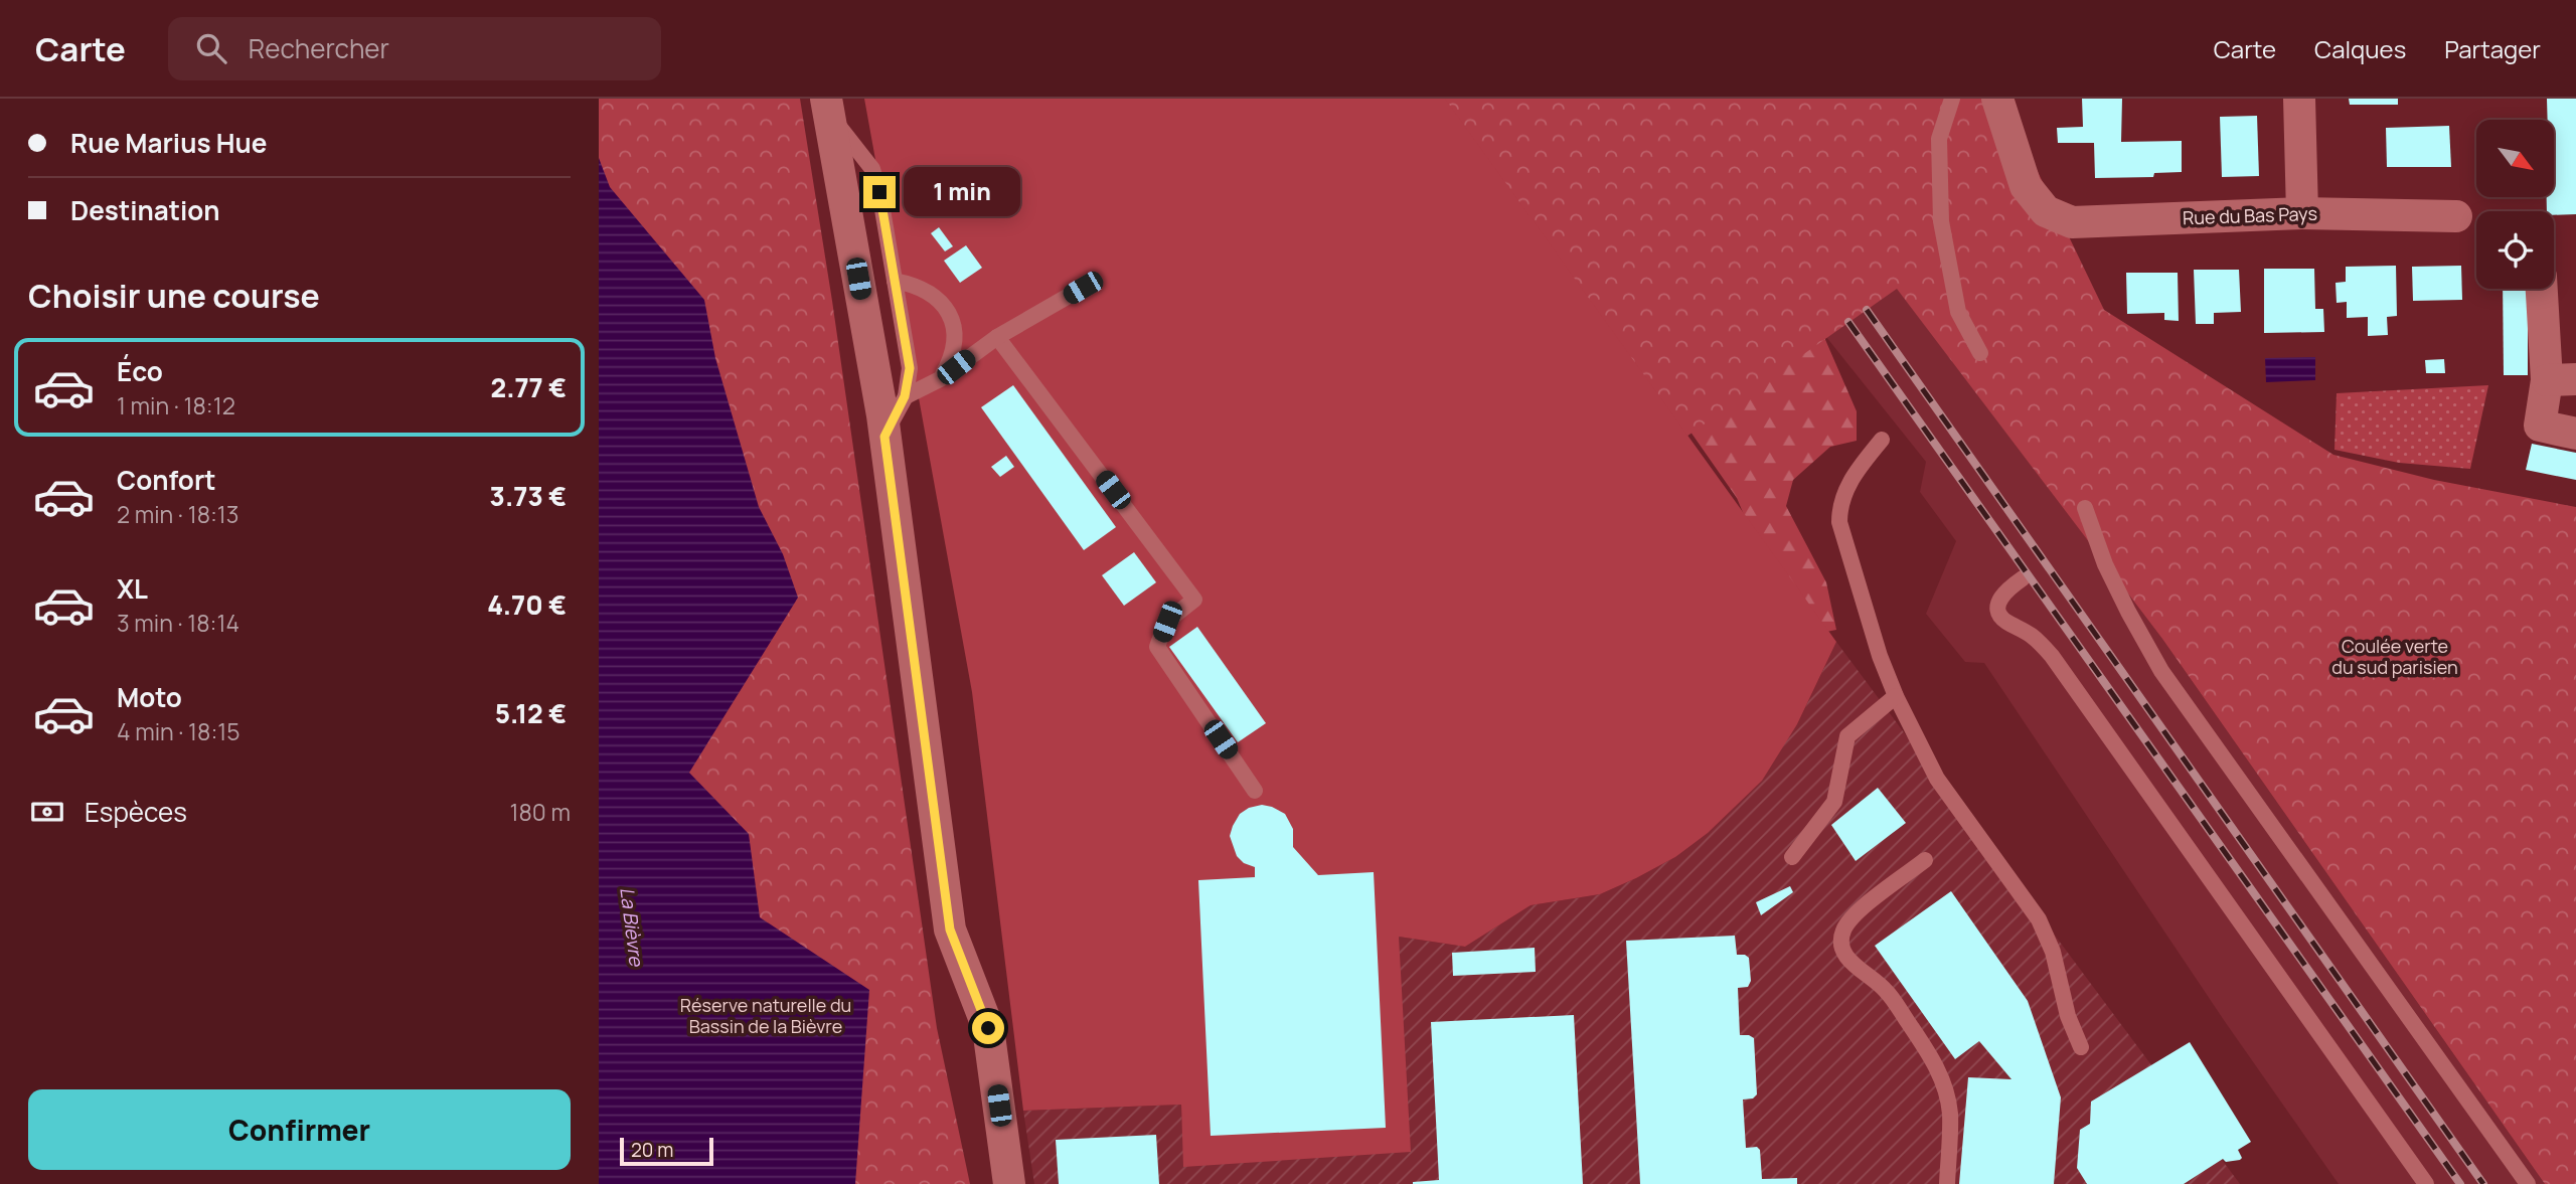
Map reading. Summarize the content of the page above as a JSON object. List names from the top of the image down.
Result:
{
  "streets": {
    "street": ["Rue du Bas Pays"]
  },
  "water": ["La Bièvre"],
  "parks": ["Coulée verte du sud parisien", "Réserve naturelle du Bassin de la Bièvre"],
  "scale_bar": "20 m",
  "north": "bottom right",
  "page": {
    "header": "Carte",
    "search": "Rechercher",
    "nav": ["Carte", "Calques", "Partager"],
    "banner": ["Rue Marius Hue", "Destination"],
    "bubble": "1 min",
    "heading": "Choisir une course",
    "list": [
      {
        "name": "Éco",
        "note": "1 min · 18:12",
        "value": "2.77 €"
      },
      {
        "name": "Confort",
        "note": "2 min · 18:13",
        "value": "3.73 €"
      },
      {
        "name": "XL",
        "note": "3 min · 18:14",
        "value": "4.70 €"
      },
      {
        "name": "Moto",
        "note": "4 min · 18:15",
        "value": "5.12 €"
      }
    ],
    "pay": ["Espèces", "180 m"],
    "buttons": "Confirmer",
    "scale": "20 m"
  }
}
